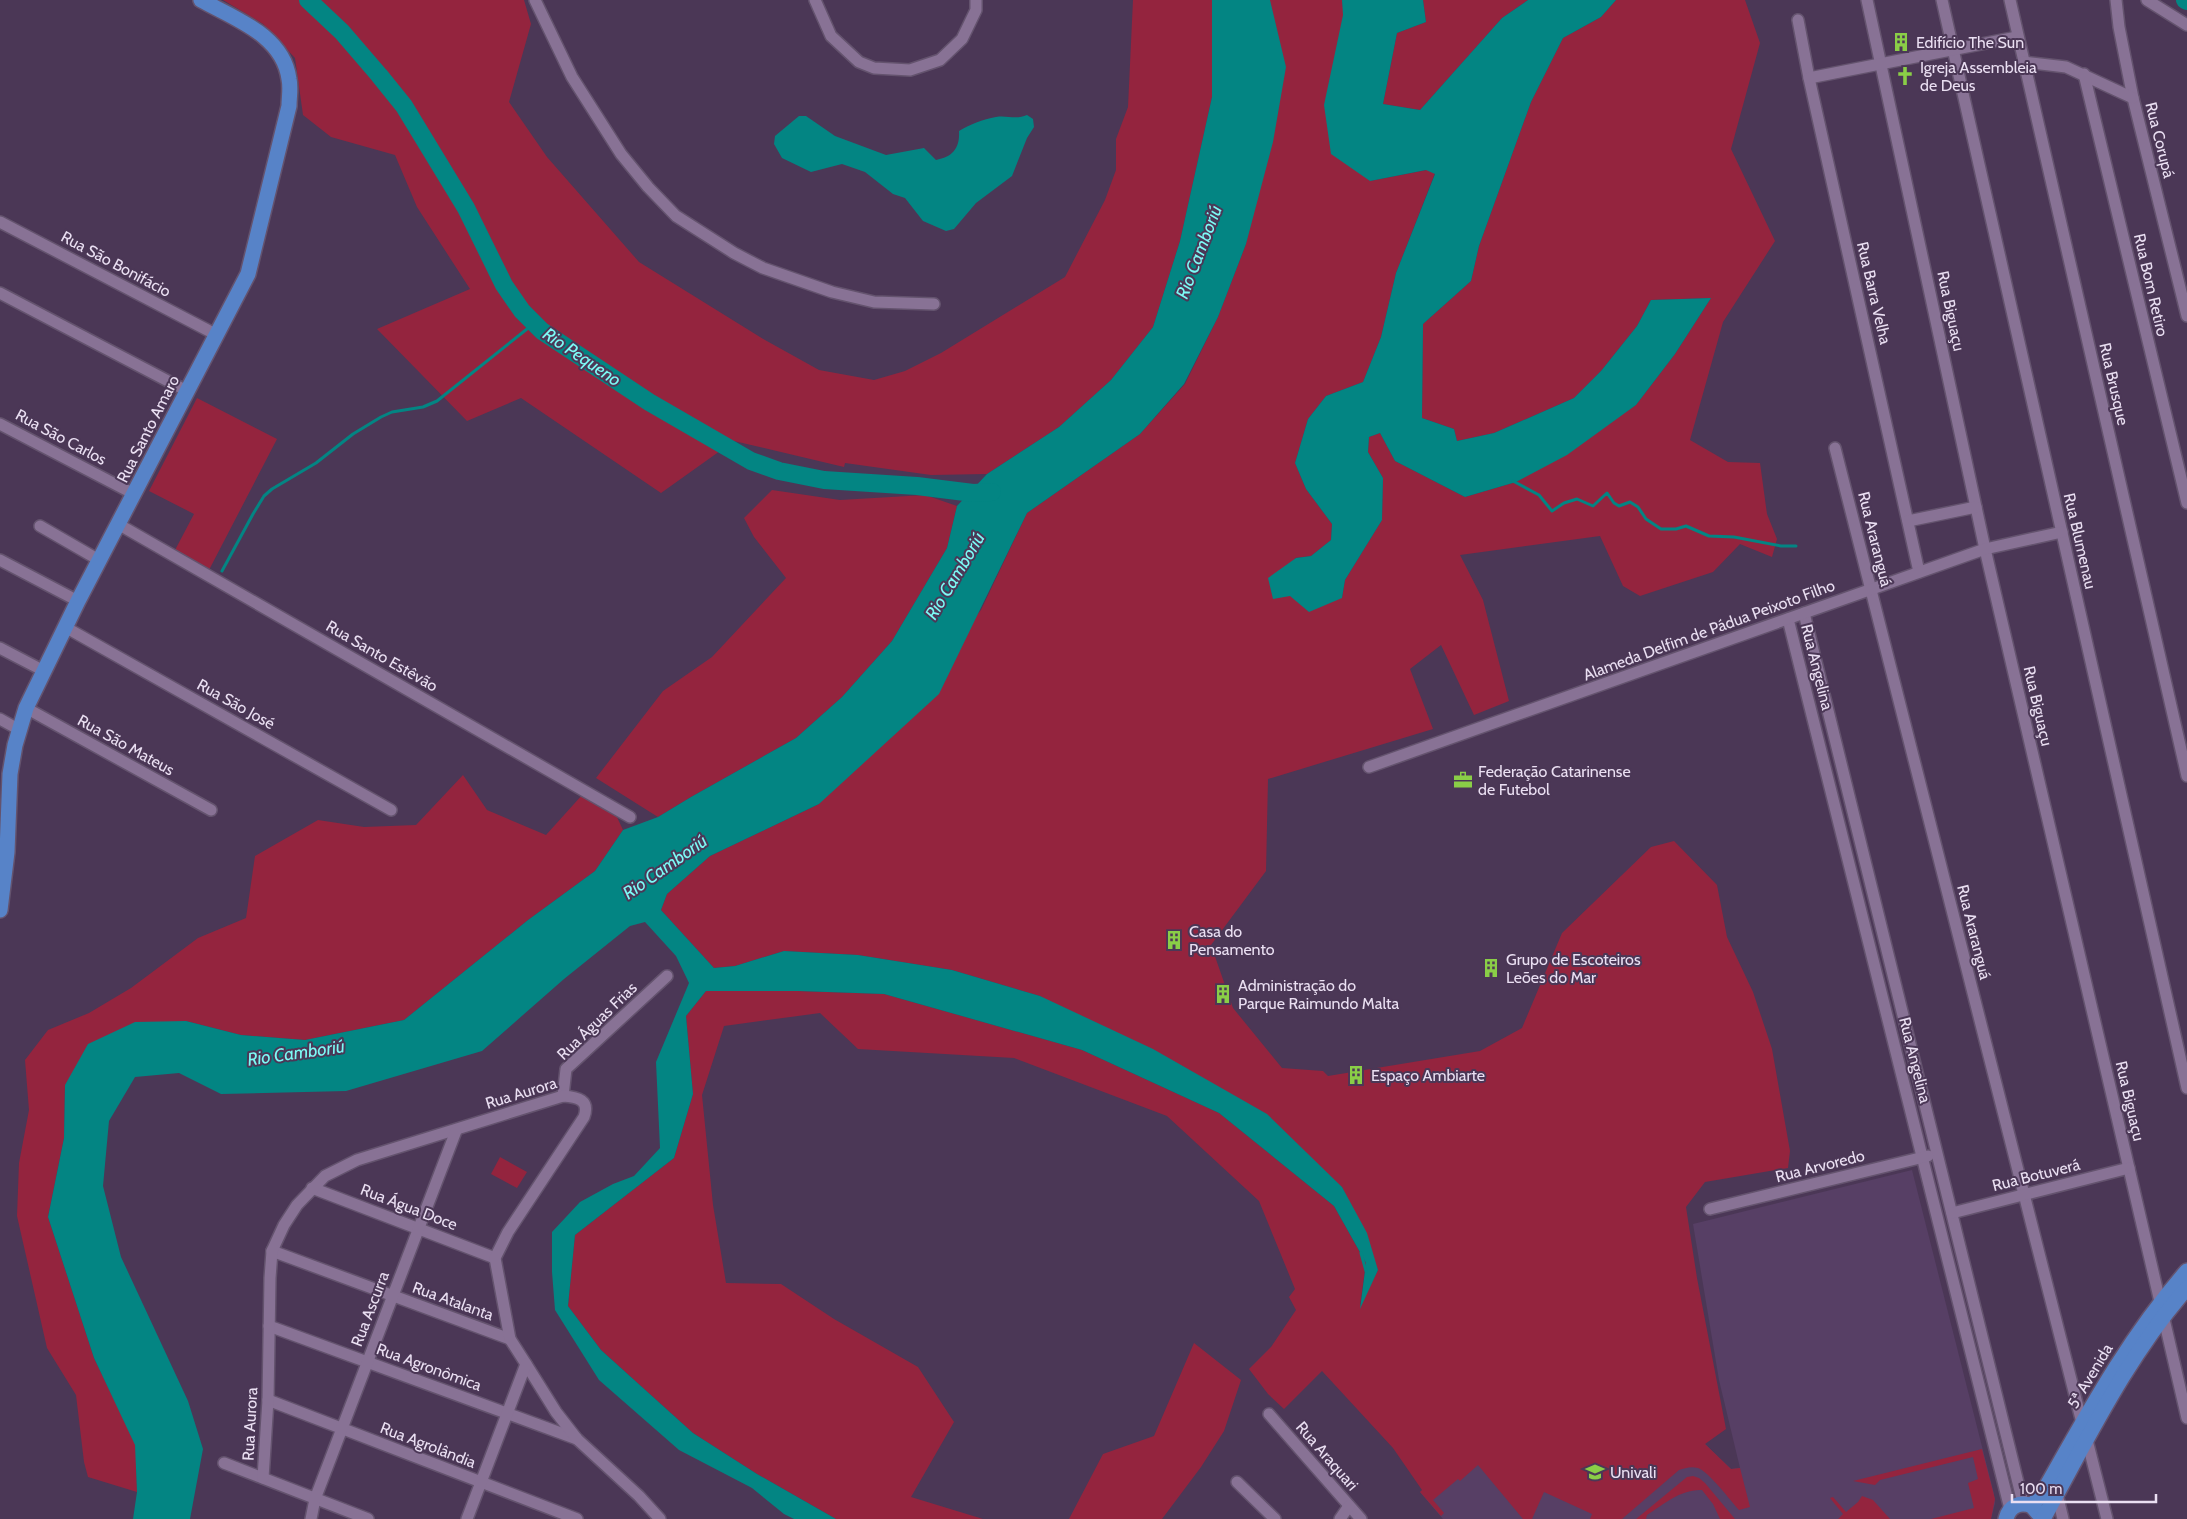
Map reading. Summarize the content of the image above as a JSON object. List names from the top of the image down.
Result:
{
  "streets": {
    "main road": ["Rua Santo Amaro", "5ª Avenida"],
    "street": [
      "Rua Corupá",
      "Rua São Bonifácio",
      "Rua Bom Retiro",
      "Rua Barra Velha",
      "Rua Biguaçu",
      "Rua Brusque",
      "Rua São Carlos",
      "Rua Araranguá",
      "Rua Blumenau",
      "Alameda Delfim de Pádua Peixoto Filho",
      "Rua Santo Estêvão",
      "Rua Angelina",
      "Rua São José",
      "Rua São Mateus",
      "Rua Águas Frias",
      "Rua Aurora",
      "Rua Arvoredo",
      "Rua Botuverá",
      "Rua Água Doce",
      "Rua Atalanta",
      "Rua Ascurra",
      "Rua Agronômica",
      "Rua Agrolândia",
      "Rua Araquari"
    ]
  },
  "crossings": [
    ["Rua São Bonifácio", "Rua Santo Amaro"],
    ["Rua Barra Velha", "Alameda Delfim de Pádua Peixoto Filho"],
    ["Rua Biguaçu", "Alameda Delfim de Pádua Peixoto Filho"],
    ["Rua Biguaçu", "Rua Botuverá"],
    ["Rua Biguaçu", "5ª Avenida"],
    ["Rua Santo Amaro", "Rua São Carlos"],
    ["Rua Santo Amaro", "Rua Santo Estêvão"],
    ["Rua Santo Amaro", "Rua São José"],
    ["Rua Santo Amaro", "Rua São Mateus"],
    ["Rua Araranguá", "Alameda Delfim de Pádua Peixoto Filho"],
    ["Rua Araranguá", "Rua Botuverá"],
    ["Rua Araranguá", "5ª Avenida"],
    ["Rua Blumenau", "Alameda Delfim de Pádua Peixoto Filho"],
    ["Alameda Delfim de Pádua Peixoto Filho", "Rua Angelina"],
    ["Rua Angelina", "Rua Arvoredo"],
    ["Rua Angelina", "Rua Botuverá"],
    ["Rua Angelina", "5ª Avenida"],
    ["Rua Águas Frias", "Rua Aurora"],
    ["Rua Aurora", "Rua Água Doce"],
    ["Rua Aurora", "Rua Atalanta"],
    ["Rua Aurora", "Rua Ascurra"],
    ["Rua Aurora", "Rua Agronômica"],
    ["Rua Aurora", "Rua Agrolândia"],
    ["Rua Água Doce", "Rua Ascurra"],
    ["Rua Atalanta", "Rua Ascurra"],
    ["Rua Ascurra", "Rua Agronômica"],
    ["Rua Ascurra", "Rua Agrolândia"]
  ],
  "water": ["Rio Camboriú", "Rio Pequeno"],
  "places": {
    "building": [
      "Edifício The Sun",
      "Casa do Pensamento",
      "Grupo de Escoteiros Leões do Mar",
      "Administração do Parque Raimundo Malta",
      "Espaço Ambiarte"
    ],
    "church": ["Igreja Assembleia de Deus"],
    "office": ["Federação Catarinense de Futebol"],
    "school or university": ["Univali"]
  },
  "scale_bar": "100 m"
}
